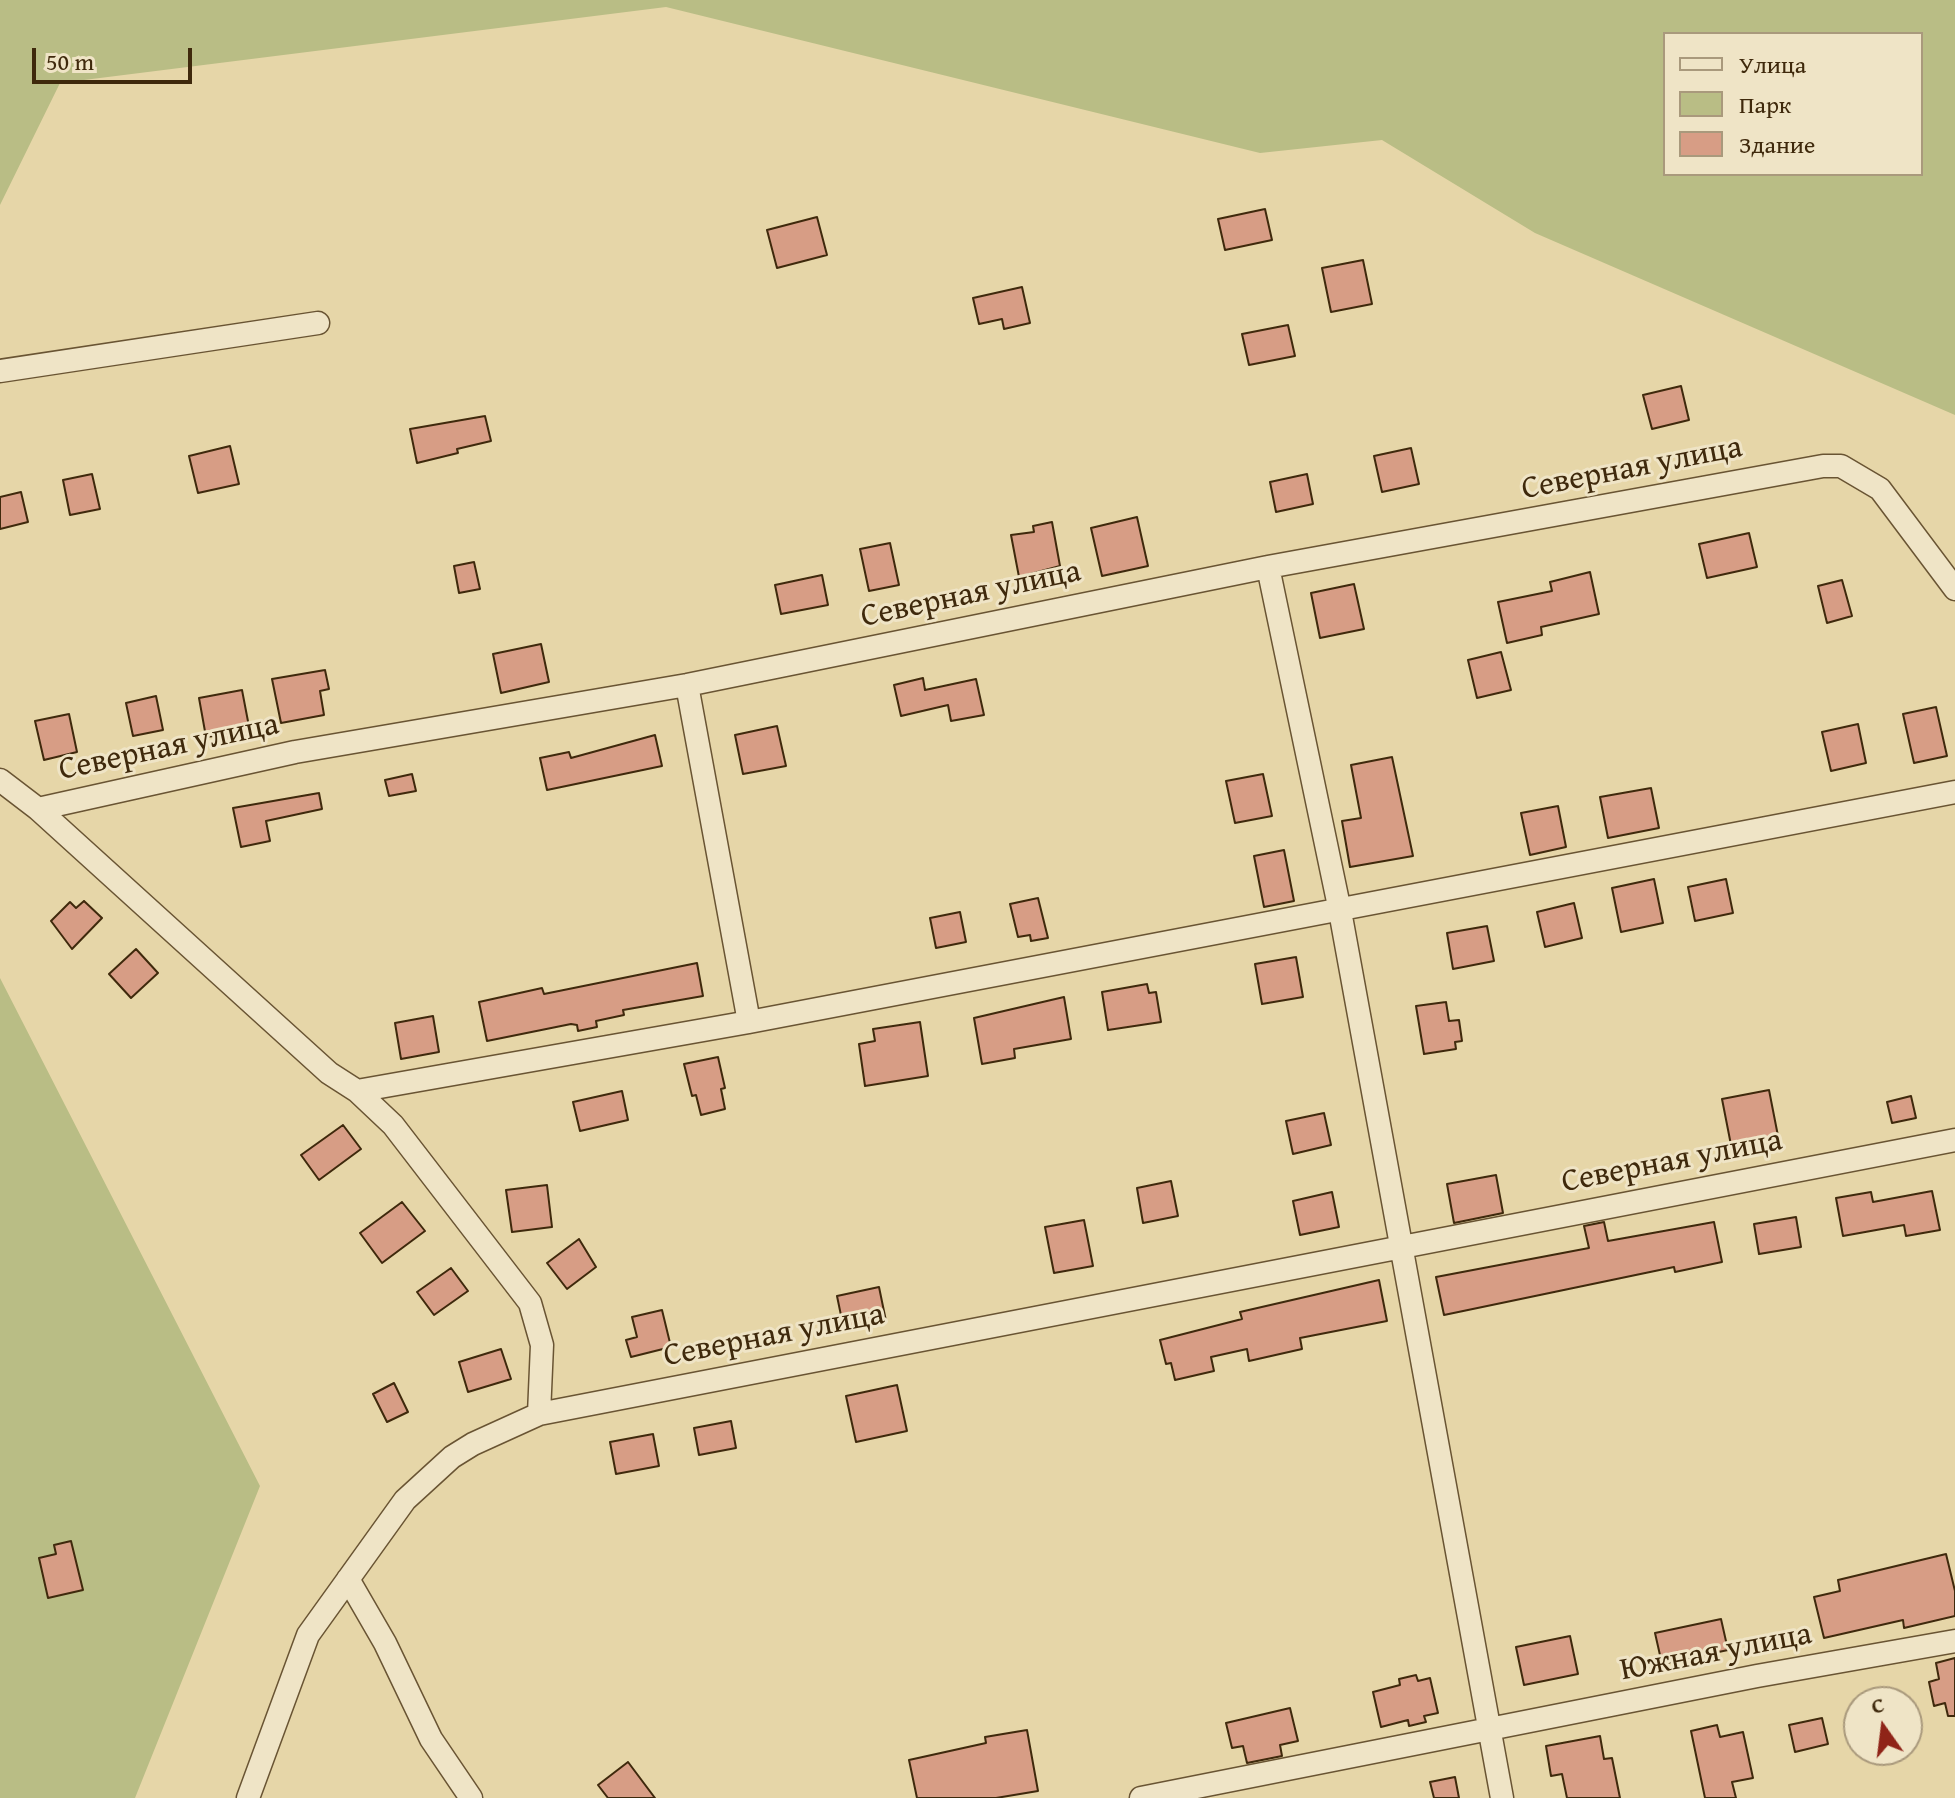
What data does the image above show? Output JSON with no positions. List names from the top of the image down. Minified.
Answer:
{"streets":{"street":["Северная улица","Южная улица"]},"legend":["Улица","Парк","Здание"],"scale_bar":"50 m","north":"top"}
